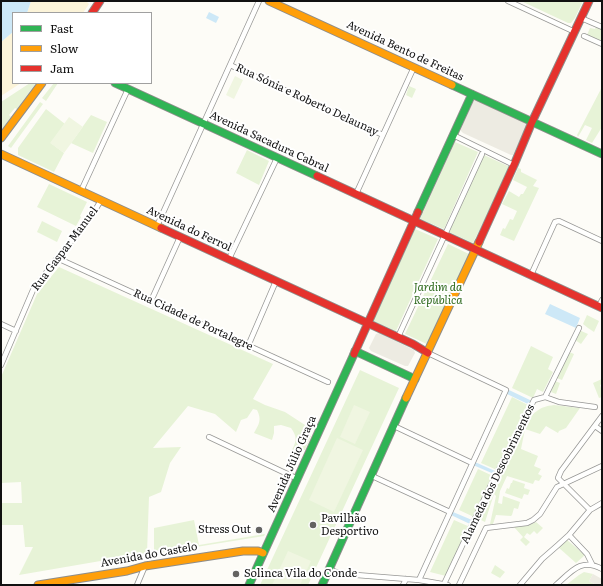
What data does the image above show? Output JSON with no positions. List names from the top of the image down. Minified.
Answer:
{"streets":{"street":["Avenida Bento de Freitas","Rua Sónia e Roberto Delaunay","Avenida Sacadura Cabral","Avenida do Ferrol","Rua Gaspar Manuel","Rua Cidade de Portalegre","Avenida Júlio Graça","Alameda dos Descobrimentos","Avenida do Castelo"]},"crossings":[["Avenida Bento de Freitas","Avenida Júlio Graça"],["Avenida Sacadura Cabral","Avenida Júlio Graça"],["Avenida do Ferrol","Rua Gaspar Manuel"],["Avenida do Ferrol","Avenida Júlio Graça"],["Rua Gaspar Manuel","Rua Cidade de Portalegre"],["Avenida Júlio Graça","Avenida do Castelo"]],"parks":["Jardim da República"],"places":["Pavilhão Desportivo","Stress Out","Solinca Vila do Conde"],"legend":["Fast","Slow","Jam"]}
